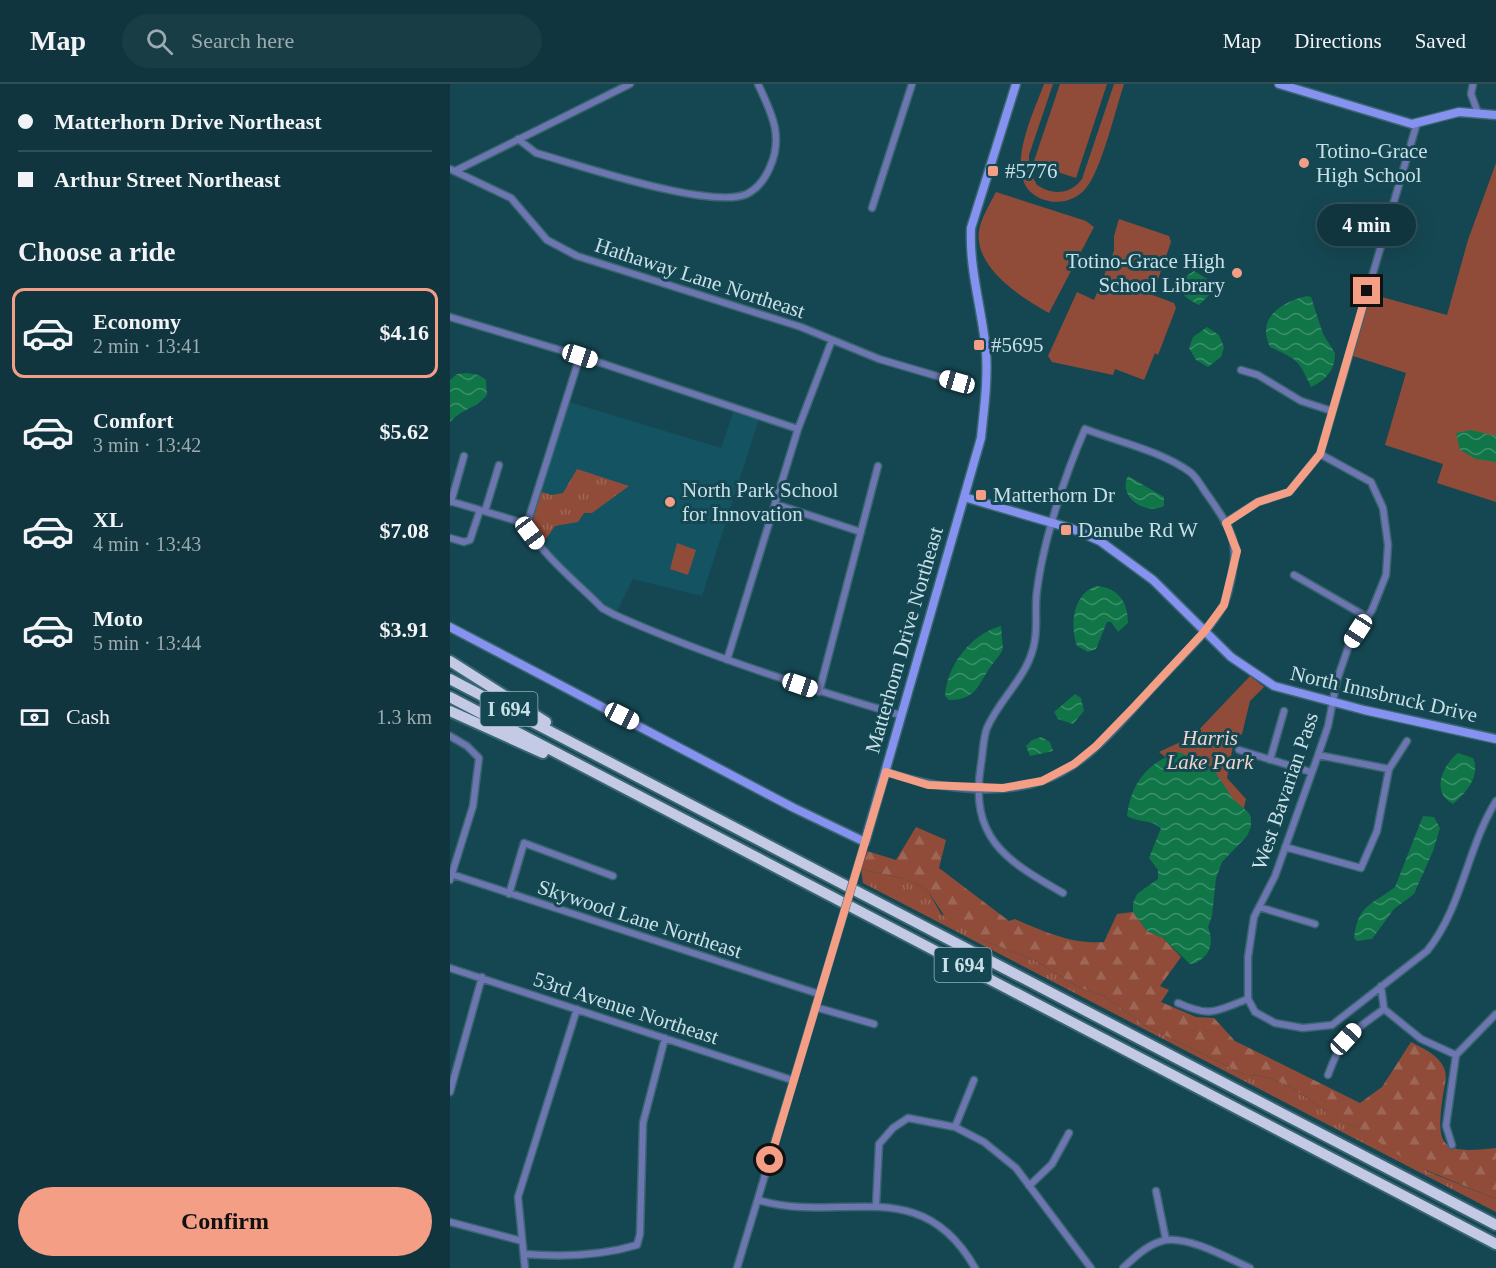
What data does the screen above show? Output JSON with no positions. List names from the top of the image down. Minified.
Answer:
{"streets":{"highway":["I 694"],"street":["Hathaway Lane Northeast","Matterhorn Drive Northeast","North Innsbruck Drive","West Bavarian Pass","Skywood Lane Northeast","53rd Avenue Northeast"]},"crossings":[["Matterhorn Drive Northeast","North Innsbruck Drive"],["Matterhorn Drive Northeast","Skywood Lane Northeast"],["Matterhorn Drive Northeast","53rd Avenue Northeast"],["North Innsbruck Drive","West Bavarian Pass"]],"parks":["Harris Lake Park"],"places":{"other":["Totino-Grace High School","Totino-Grace High School Library","North Park School for Innovation"],"transit":["#5776","#5695","Matterhorn Dr","Danube Rd W"]},"page":{"header":"Map","search":"Search here","nav":["Map","Directions","Saved"],"banner":["Matterhorn Drive Northeast","Arthur Street Northeast"],"bubble":"4 min","heading":"Choose a ride","list":[{"name":"Economy","note":"2 min · 13:41","value":"$4.16"},{"name":"Comfort","note":"3 min · 13:42","value":"$5.62"},{"name":"XL","note":"4 min · 13:43","value":"$7.08"},{"name":"Moto","note":"5 min · 13:44","value":"$3.91"}],"pay":["Cash","1.3 km"],"buttons":"Confirm"}}
